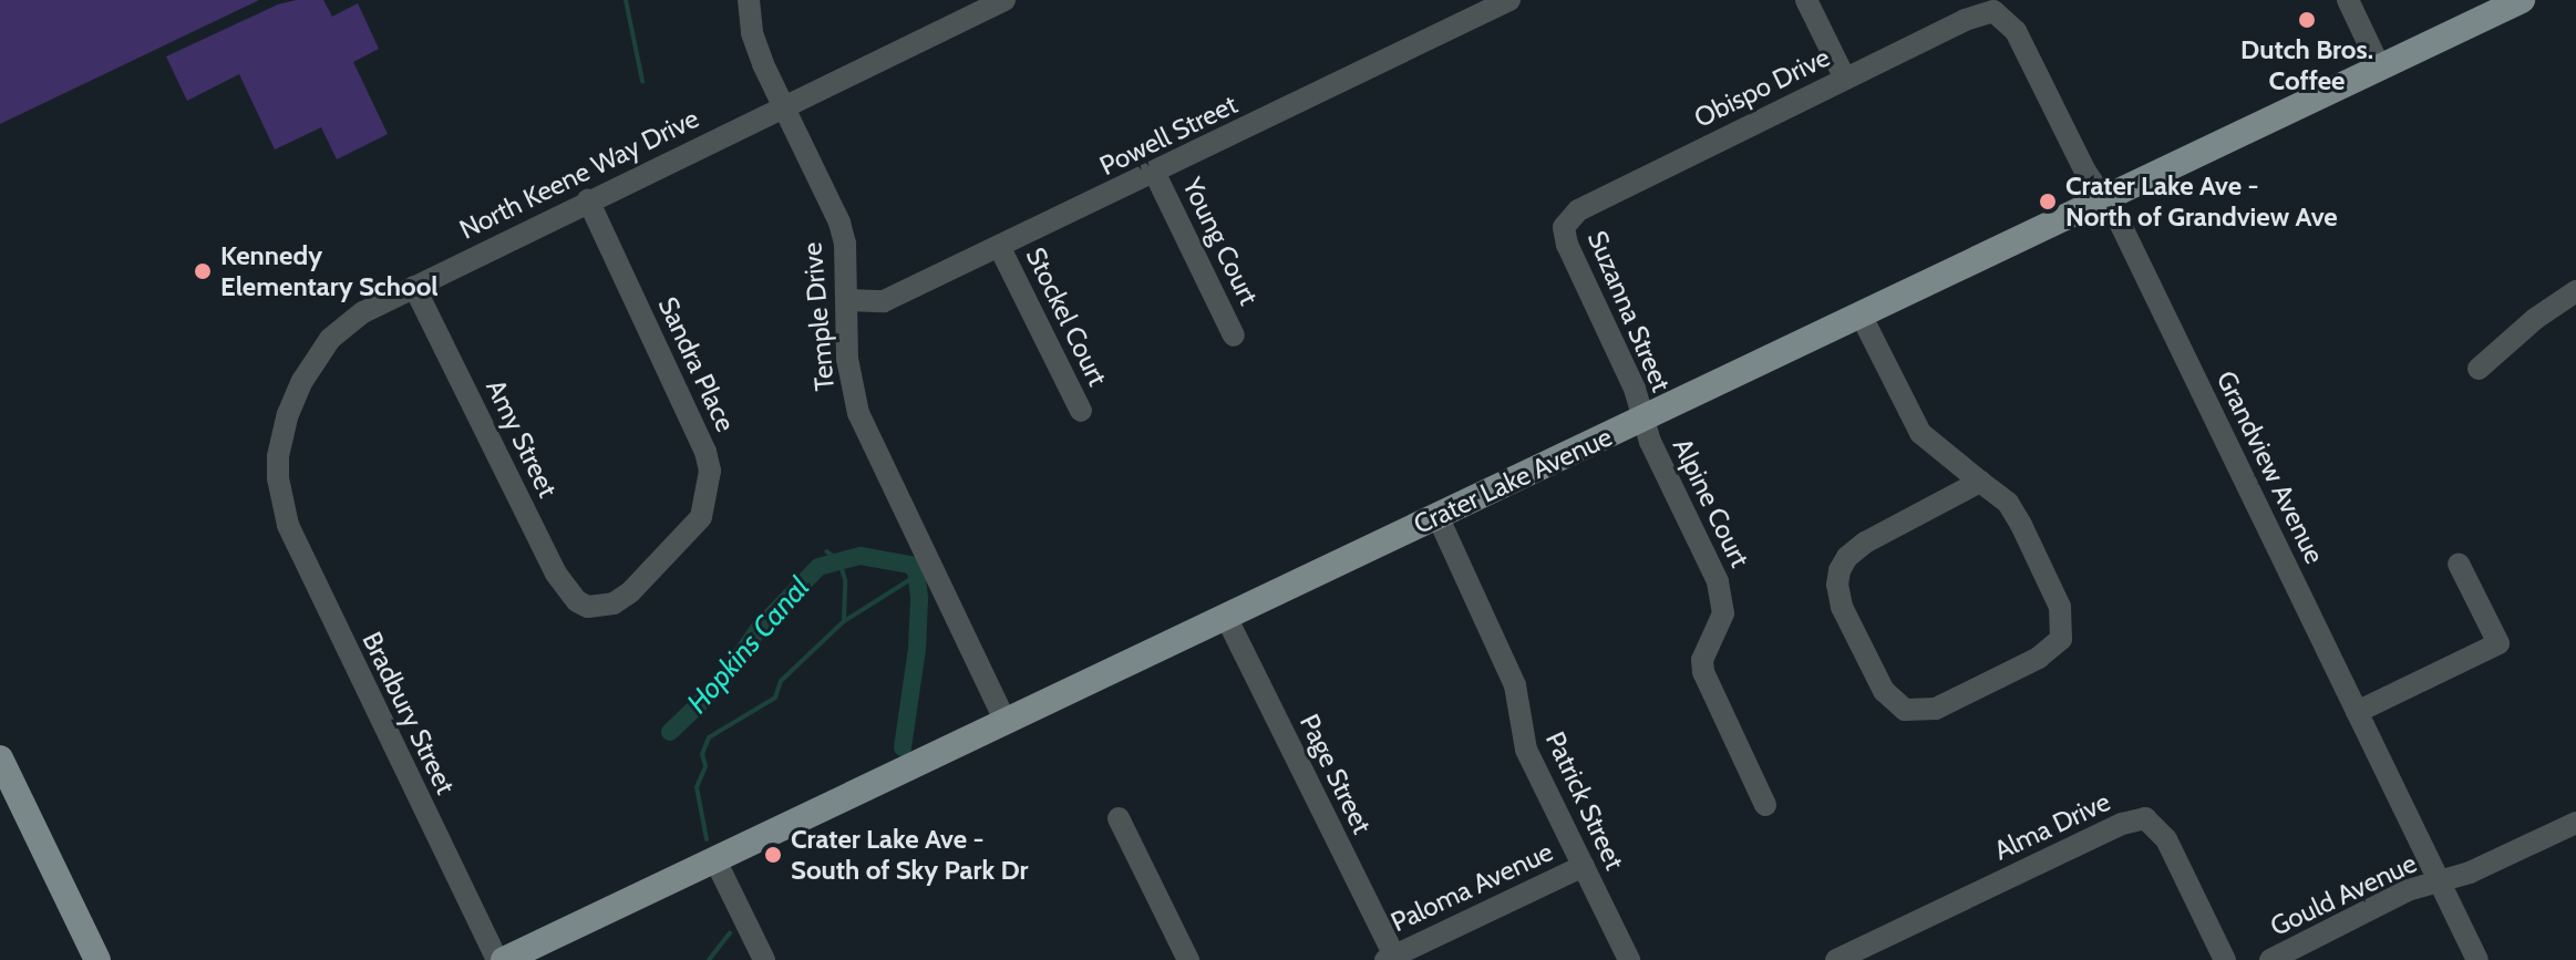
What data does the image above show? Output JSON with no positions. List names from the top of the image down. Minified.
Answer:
{"streets":{"main road":["Crater Lake Avenue"],"street":["Obispo Drive","Powell Street","North Keene Way Drive","Young Court","Suzanna Street","Temple Drive","Stockel Court","Sandra Place","Amy Street","Grandview Avenue","Alpine Court","Bradbury Street","Page Street","Patrick Street","Alma Drive","Paloma Avenue","Gould Avenue"]},"crossings":[["Obispo Drive","Suzanna Street"],["Obispo Drive","Grandview Avenue"],["Powell Street","Young Court"],["Powell Street","Temple Drive"],["Powell Street","Stockel Court"],["North Keene Way Drive","Temple Drive"],["North Keene Way Drive","Sandra Place"],["North Keene Way Drive","Amy Street"],["North Keene Way Drive","Bradbury Street"],["Suzanna Street","Crater Lake Avenue"],["Suzanna Street","Alpine Court"],["Temple Drive","Crater Lake Avenue"],["Sandra Place","Amy Street"],["Grandview Avenue","Crater Lake Avenue"],["Grandview Avenue","Gould Avenue"],["Crater Lake Avenue","Alpine Court"],["Crater Lake Avenue","Bradbury Street"],["Crater Lake Avenue","Page Street"],["Crater Lake Avenue","Patrick Street"],["Page Street","Paloma Avenue"],["Patrick Street","Paloma Avenue"]],"water":["Hopkins Canal"],"places":["Dutch Bros. Coffee","Crater Lake Ave - North of Grandview Ave","Kennedy Elementary School","Crater Lake Ave - South of Sky Park Dr"]}
